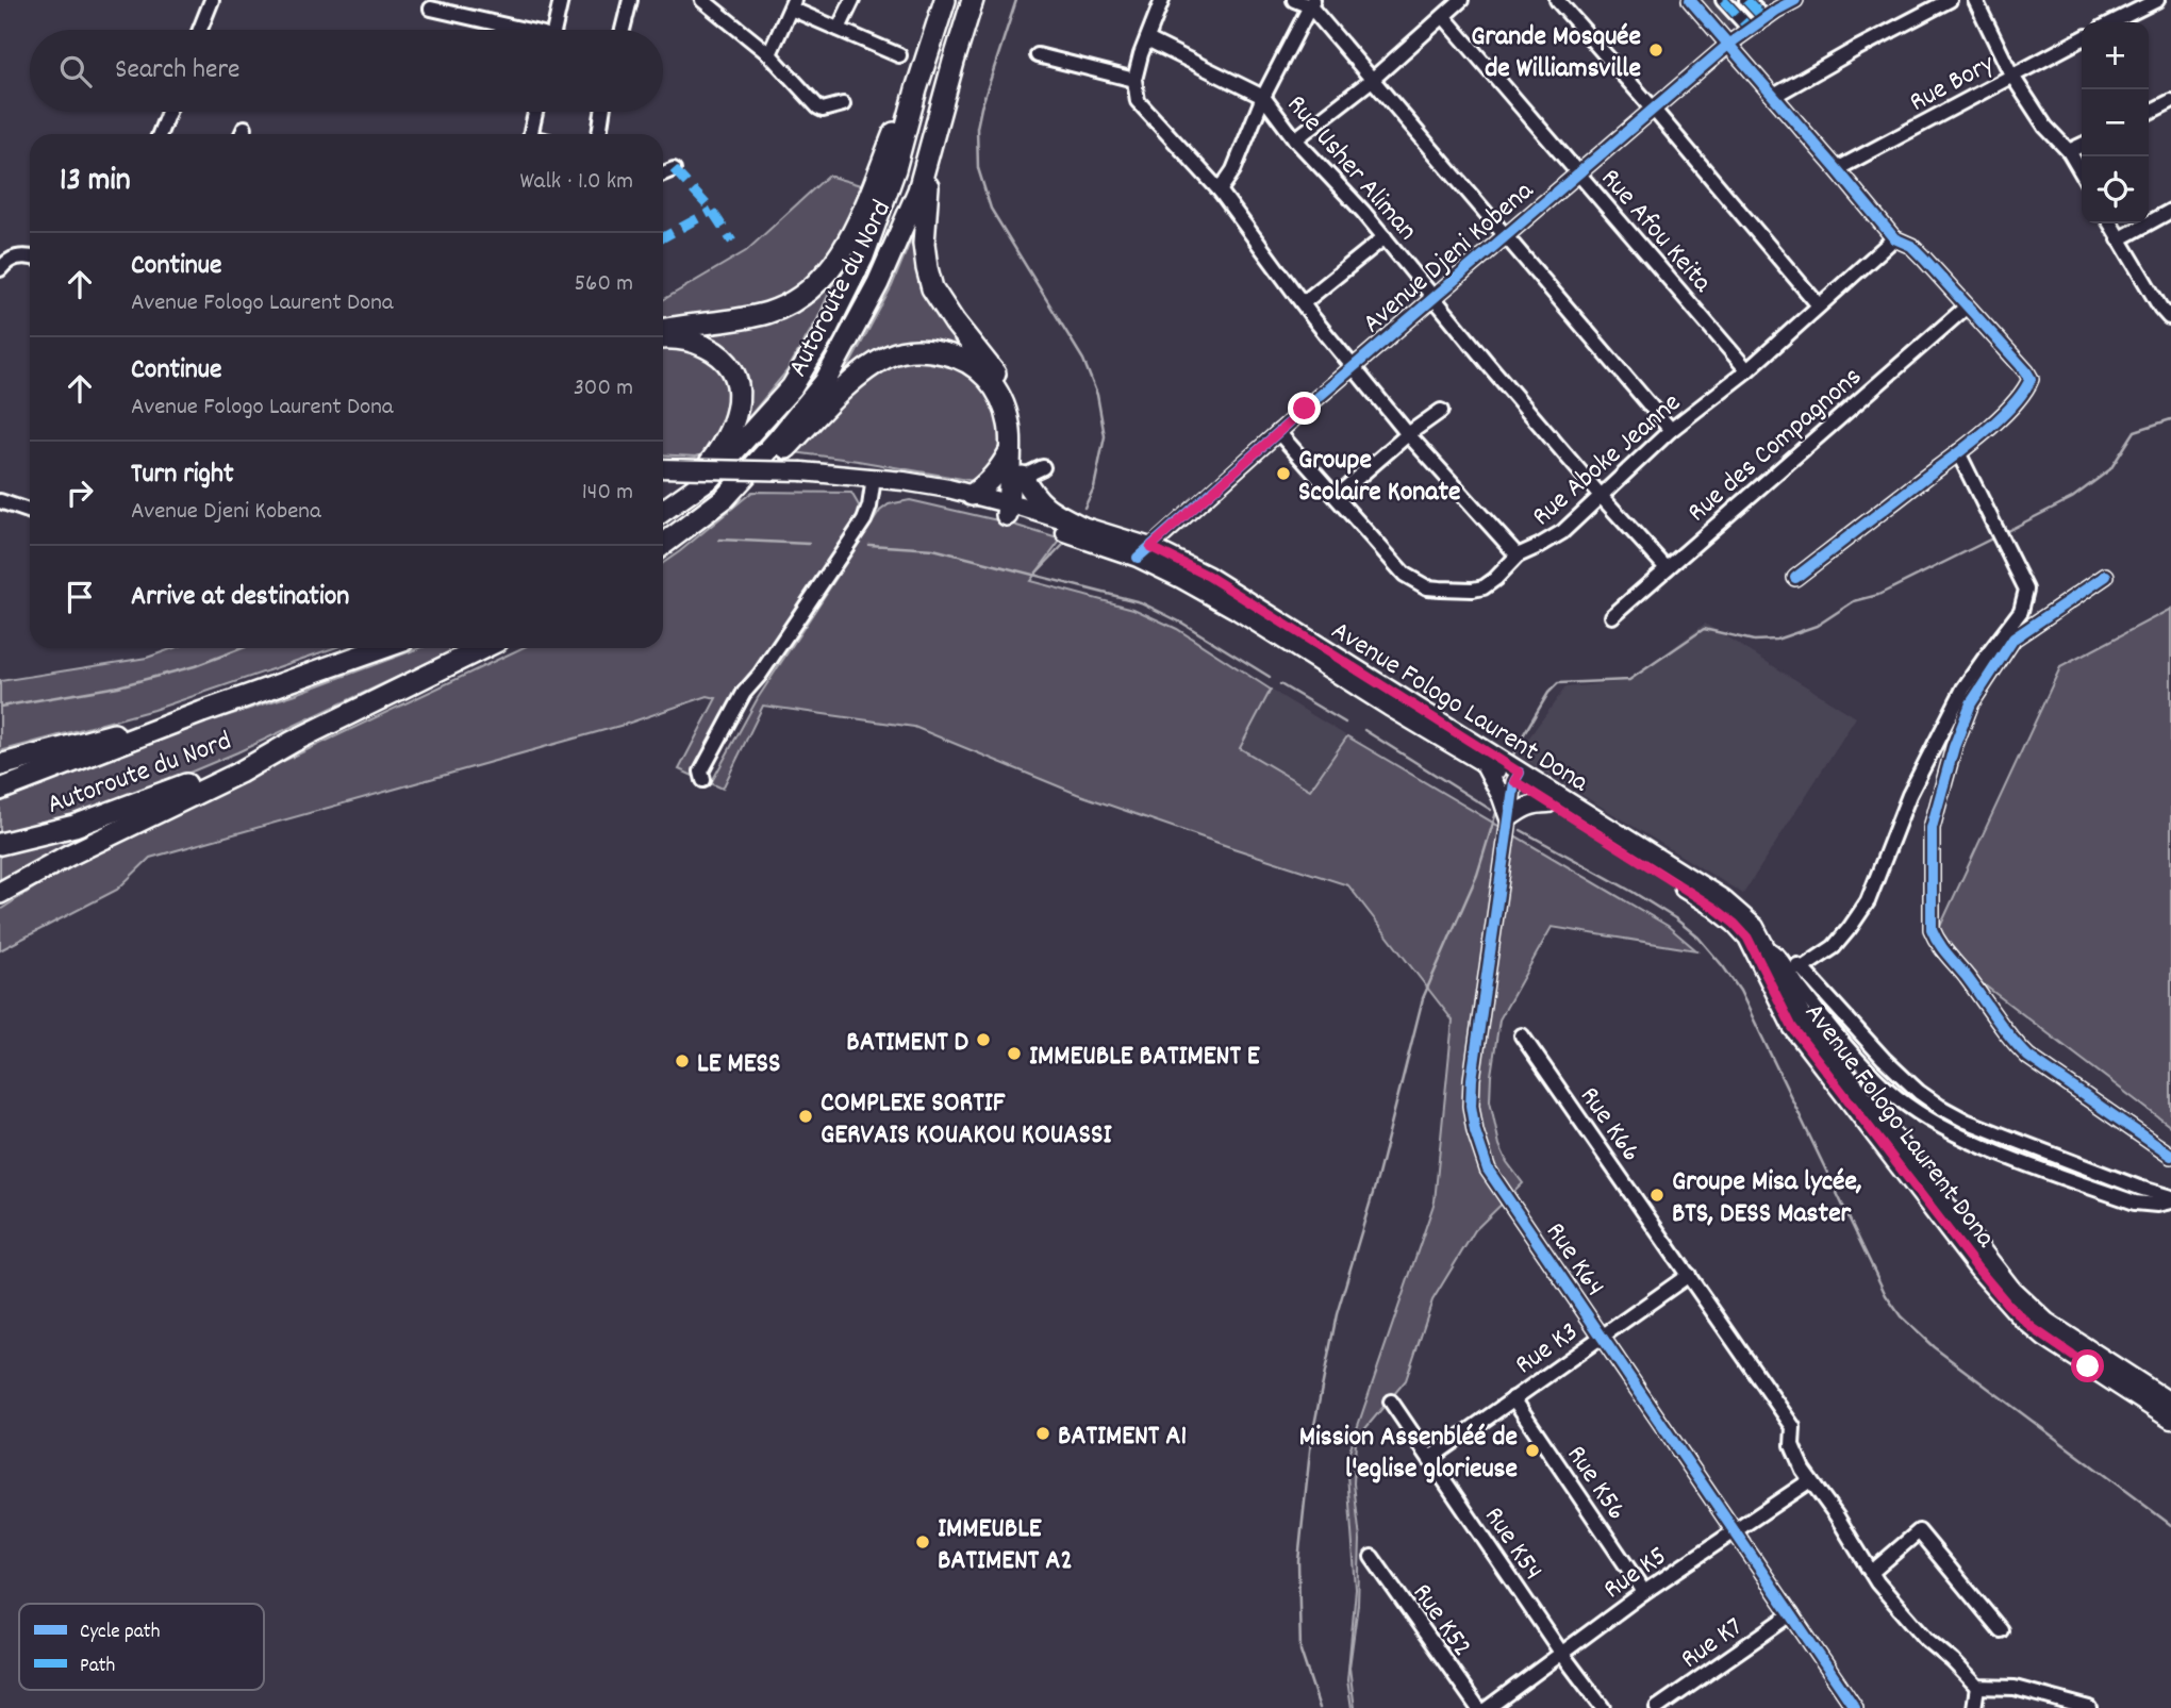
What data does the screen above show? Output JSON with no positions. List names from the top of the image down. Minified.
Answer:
{"streets":{"highway":["Autoroute du Nord"],"main road":["Avenue Fologo Laurent Dona"],"street":["Rue Bory","Rue Usher Aliman","Rue Afou Keita","Avenue Djeni Kobena","Rue des Compagnons","Rue Aboke Jeanne","Rue K66","Rue K64","Rue K3","Rue K56","Rue K54","Rue K5","Rue K52","Rue K7"]},"crossings":[["Rue Usher Aliman","Avenue Djeni Kobena"],["Rue Usher Aliman","Rue des Compagnons"],["Rue Usher Aliman","Rue Aboke Jeanne"],["Rue Afou Keita","Avenue Djeni Kobena"],["Rue Afou Keita","Rue Aboke Jeanne"],["Avenue Djeni Kobena","Rue Aboke Jeanne"],["Avenue Djeni Kobena","Avenue Fologo Laurent Dona"],["Avenue Fologo Laurent Dona","Rue K64"],["Rue K66","Rue K3"],["Rue K66","Rue K5"],["Rue K64","Rue K3"],["Rue K64","Rue K5"],["Rue K64","Rue K7"],["Rue K3","Rue K56"],["Rue K3","Rue K54"],["Rue K56","Rue K5"],["Rue K54","Rue K5"]],"places":["Grande Mosquée de Williamsville","Groupe Scolaire Konate","BATIMENT D","IMMEUBLE BATIMENT E","LE MESS","COMPLEXE SORTIF GERVAIS KOUAKOU KOUASSI","Groupe Misa lycée, BTS, DESS Master","BATIMENT A1","Mission Assenbléé de l'eglise glorieuse","IMMEUBLE BATIMENT A2"],"legend":["Cycle path","Path"],"page":{"map_buttons":["+","−"],"search":"Search here","heading":["13 min","Walk · 1.0 km"],"list":[["Continue","Avenue Fologo Laurent Dona","560 m"],["Continue","Avenue Fologo Laurent Dona","300 m"],["Turn right","Avenue Djeni Kobena","140 m"],"Arrive at destination"]}}
